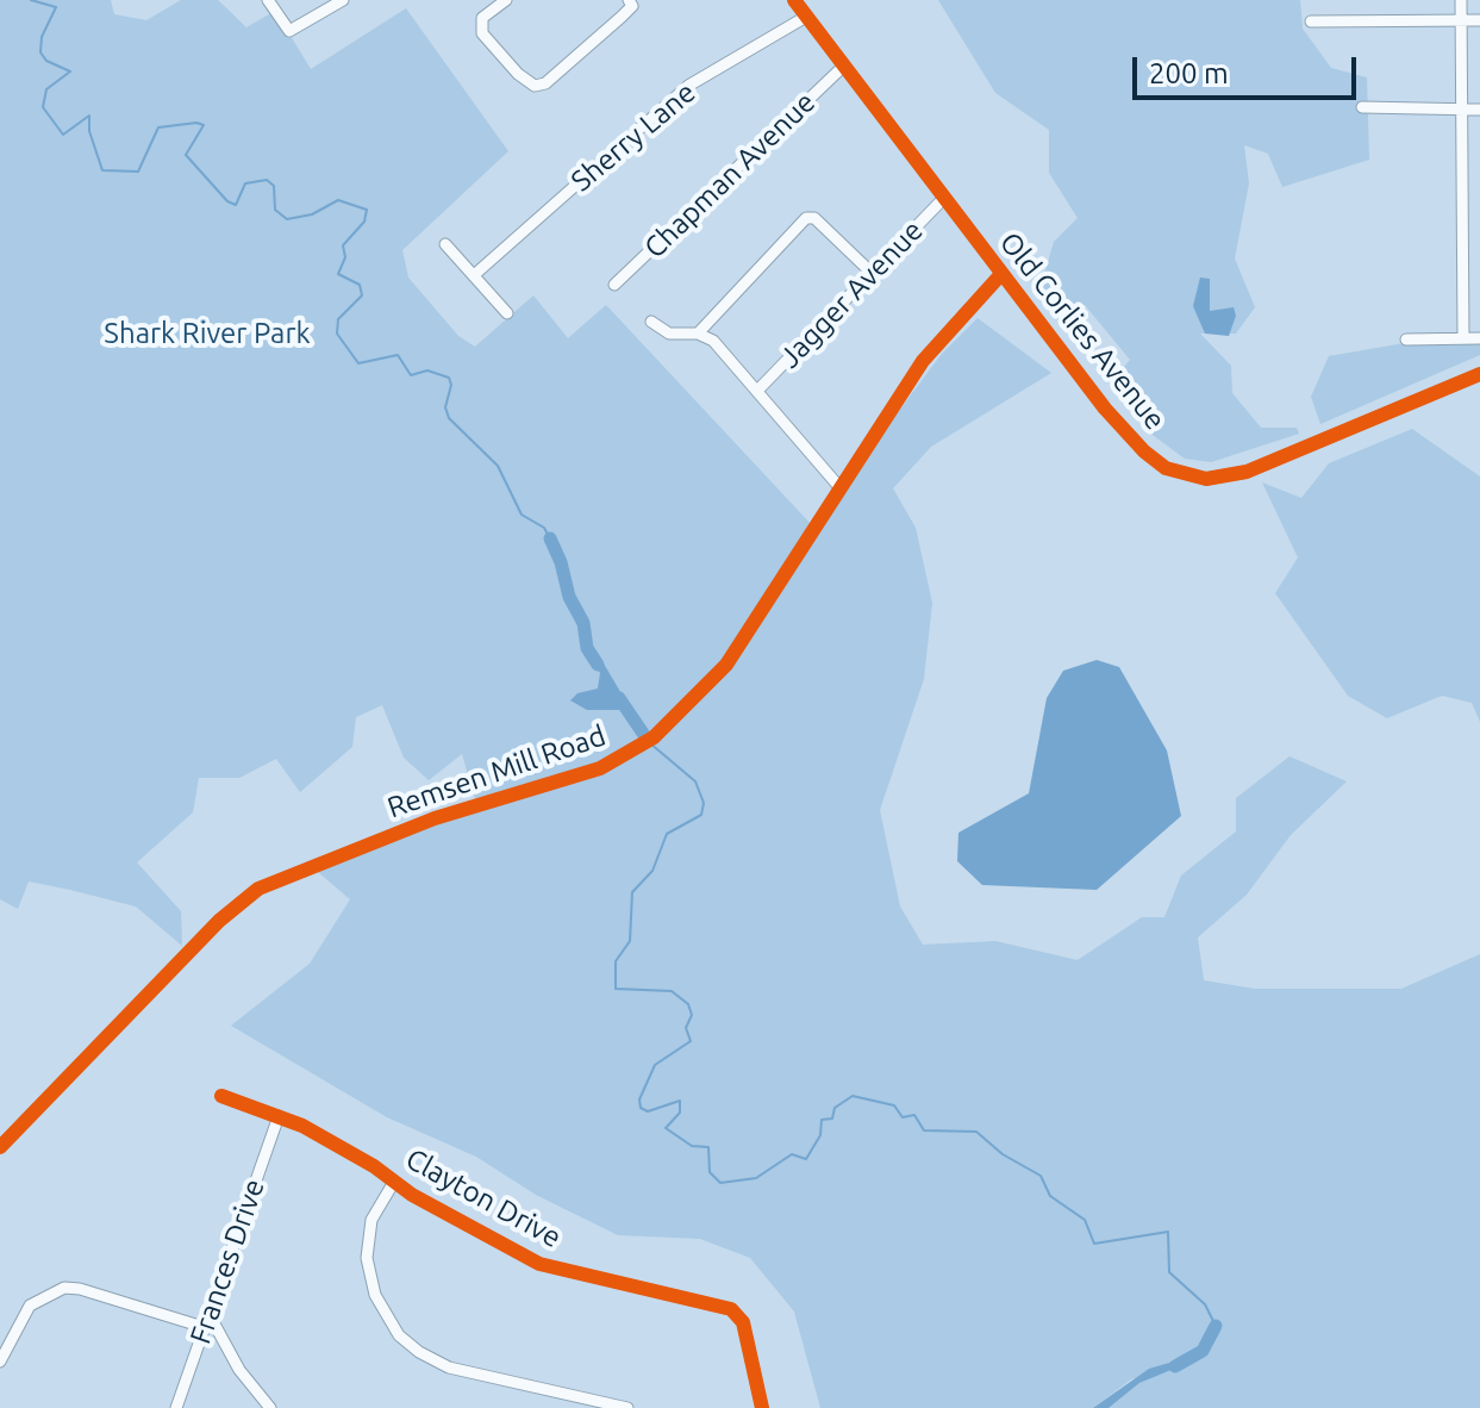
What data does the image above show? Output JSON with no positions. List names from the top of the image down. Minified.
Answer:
{"streets":{"street":["Sherry Lane","Chapman Avenue","Jagger Avenue","Old Corlies Avenue","Remsen Mill Road","Clayton Drive","Frances Drive"]},"crossings":[["Sherry Lane","Old Corlies Avenue"],["Chapman Avenue","Old Corlies Avenue"],["Jagger Avenue","Old Corlies Avenue"],["Old Corlies Avenue","Remsen Mill Road"],["Clayton Drive","Frances Drive"]],"parks":["Shark River Park"],"scale_bar":"200 m"}
